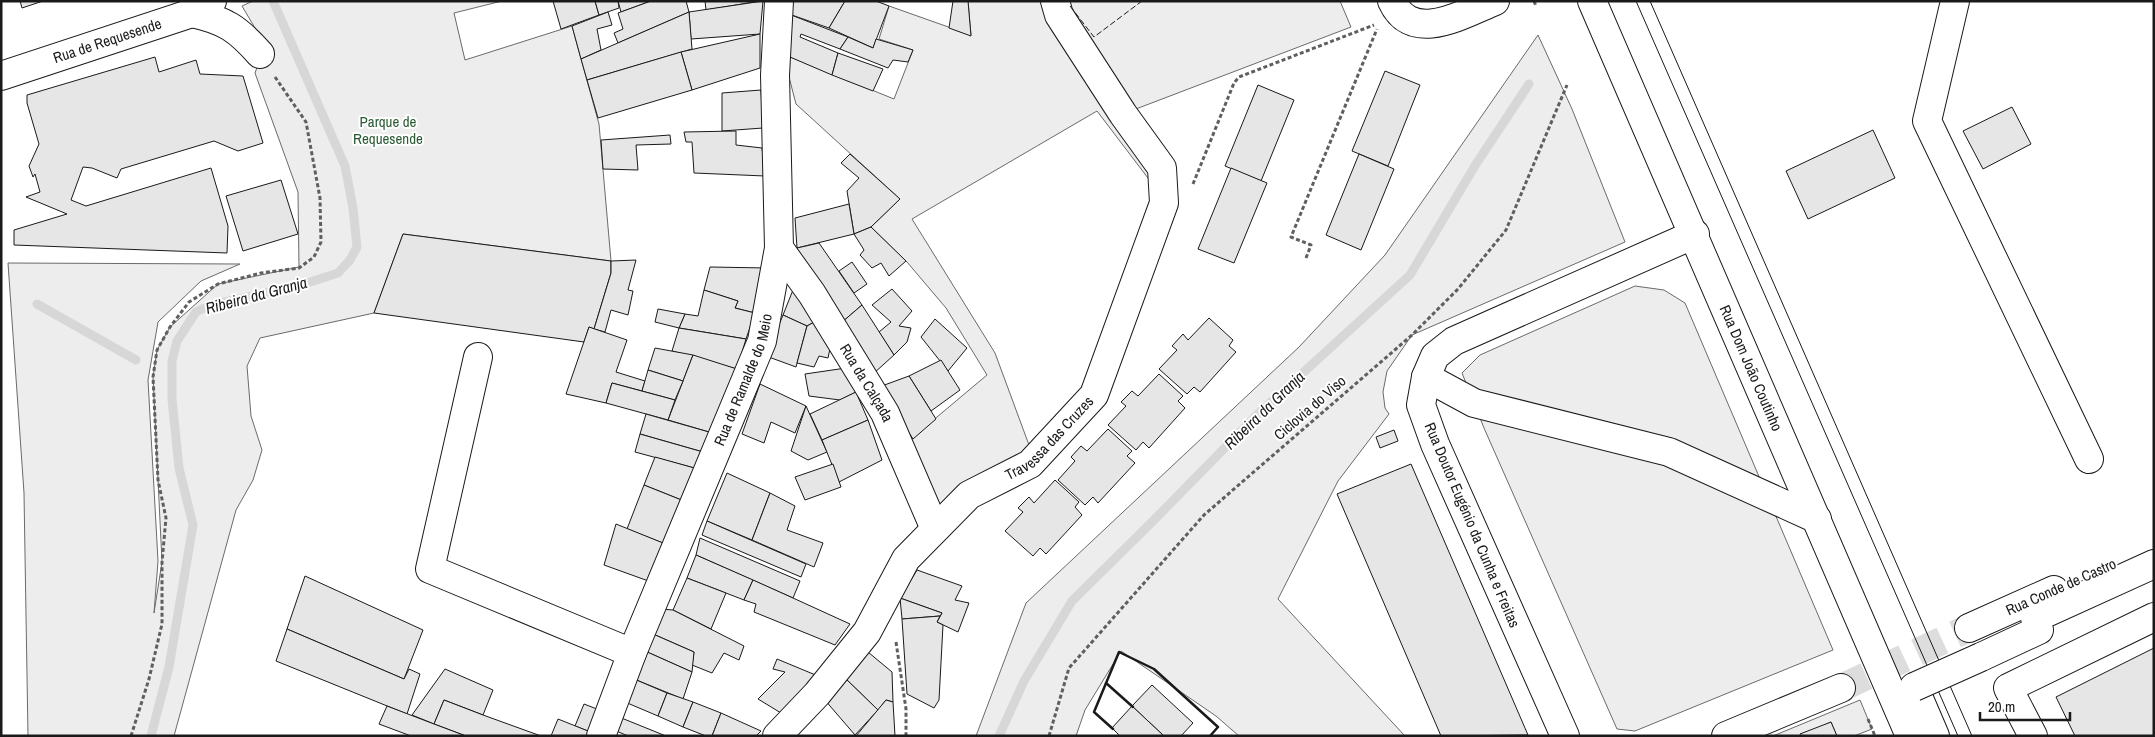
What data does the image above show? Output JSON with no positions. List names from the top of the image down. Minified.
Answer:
{"streets":{"street":["Rua de Requesende","Rua Dom João Coutinho","Rua de Ramalde do Meio","Rua da Calçada","Travessa das Cruzes","Rua Doutor Eugénio da Cunha e Freitas","Rua Conde de Castro"],"path":["Ciclovia do Viso"]},"crossings":[["Rua Dom João Coutinho","Rua Doutor Eugénio da Cunha e Freitas"],["Rua de Ramalde do Meio","Rua da Calçada"],["Rua da Calçada","Travessa das Cruzes"]],"water":["Ribeira da Granja"],"parks":["Parque de Requesende"],"scale_bar":"20 m"}
